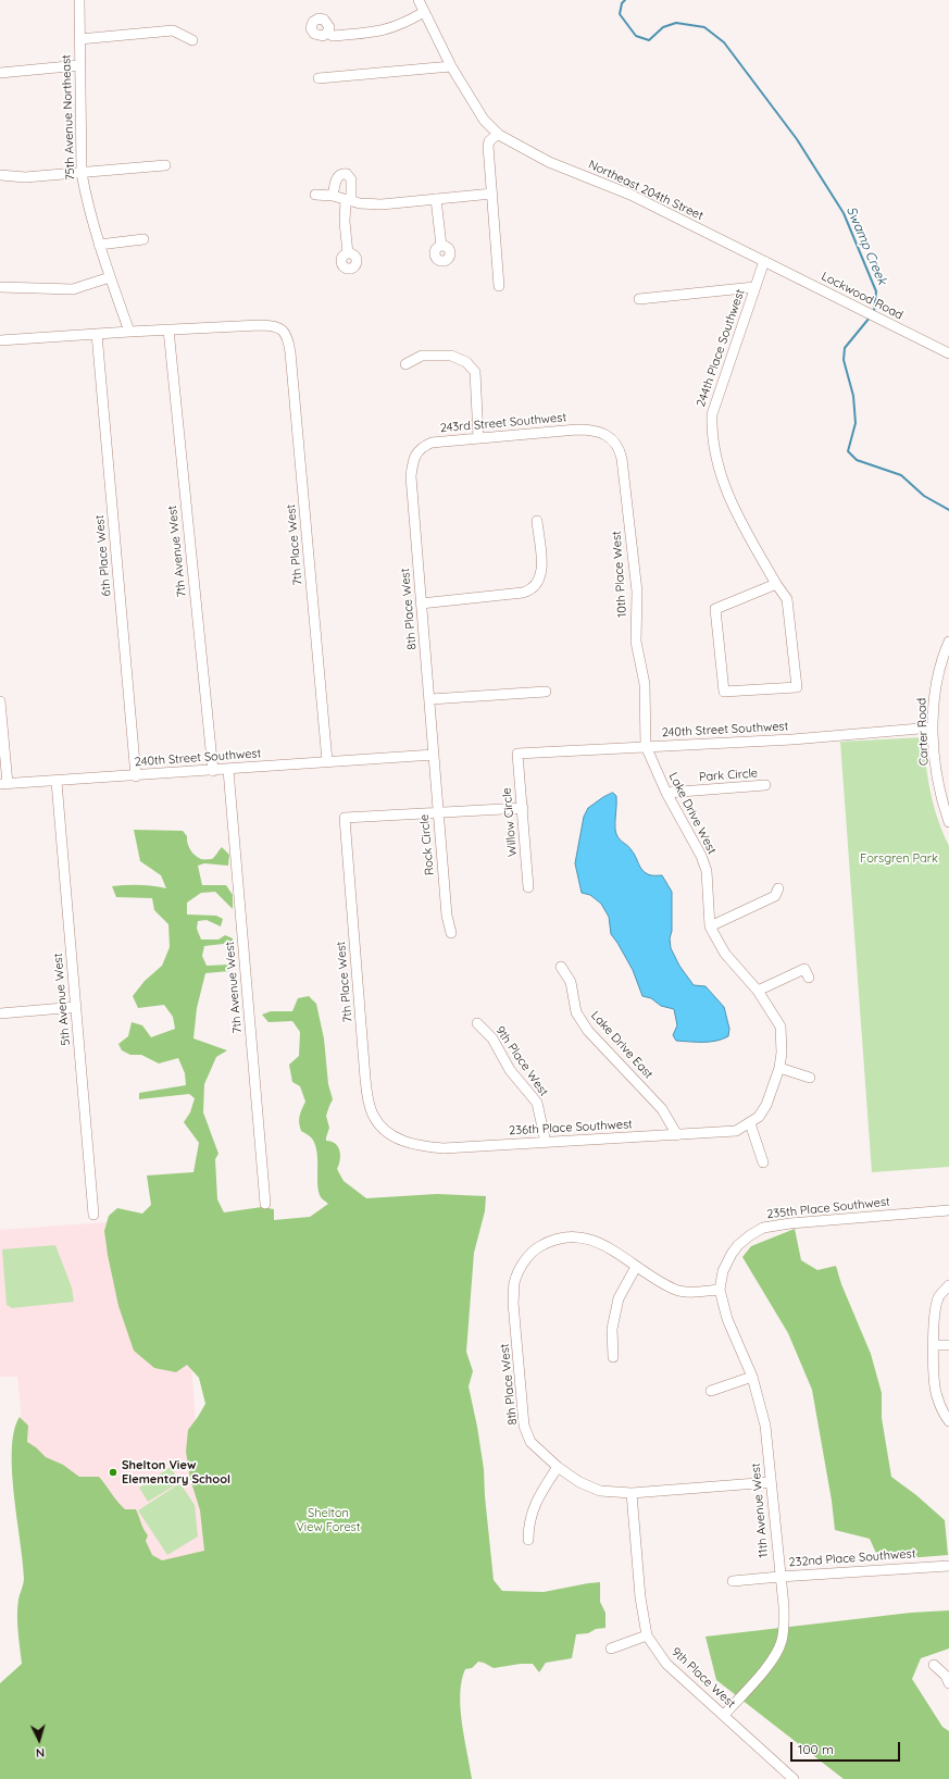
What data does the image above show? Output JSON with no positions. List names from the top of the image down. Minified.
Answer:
{"streets":{"street":["75th Avenue Northeast","Northeast 204th Street","Lockwood Road","244th Place Southwest","243rd Street Southwest","7th Place West","7th Avenue West","6th Place West","10th Place West","8th Place West","240th Street Southwest","Carter Road","Park Circle","Lake Drive West","Willow Circle","Rock Circle","5th Avenue West","Lake Drive East","9th Place West","236th Place Southwest","235th Place Southwest","11th Avenue West","232nd Place Southwest"]},"crossings":[["Northeast 204th Street","Lockwood Road"],["Northeast 204th Street","244th Place Southwest"],["Lockwood Road","244th Place Southwest"],["243rd Street Southwest","10th Place West"],["243rd Street Southwest","8th Place West"],["7th Place West","7th Avenue West"],["7th Place West","240th Street Southwest"],["7th Place West","Rock Circle"],["7th Place West","236th Place Southwest"],["7th Avenue West","240th Street Southwest"],["6th Place West","240th Street Southwest"],["10th Place West","240th Street Southwest"],["10th Place West","Lake Drive West"],["8th Place West","240th Street Southwest"],["8th Place West","Rock Circle"],["8th Place West","9th Place West"],["8th Place West","11th Avenue West"],["240th Street Southwest","Carter Road"],["240th Street Southwest","Lake Drive West"],["240th Street Southwest","Willow Circle"],["240th Street Southwest","Rock Circle"],["240th Street Southwest","5th Avenue West"],["Park Circle","Lake Drive West"],["Lake Drive West","236th Place Southwest"],["Lake Drive East","236th Place Southwest"],["9th Place West","236th Place Southwest"],["9th Place West","11th Avenue West"],["235th Place Southwest","11th Avenue West"],["11th Avenue West","232nd Place Southwest"]],"water":["Swamp Creek"],"parks":["Forsgren Park","Shelton View Forest"],"places":["Shelton View Elementary School"],"scale_bar":"100 m","north":"bottom"}
